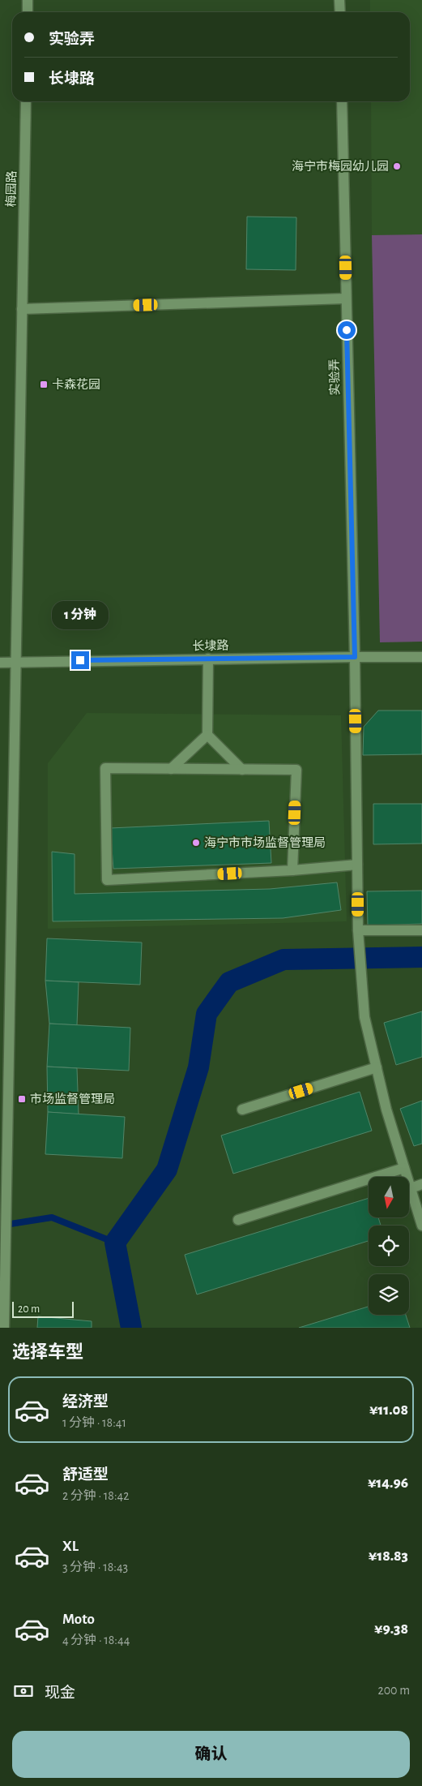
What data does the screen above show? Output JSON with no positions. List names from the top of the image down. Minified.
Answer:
{"streets":{"street":["梅园路","实验弄","长埭路"]},"crossings":[["梅园路","长埭路"],["实验弄","长埭路"]],"places":{"other":["海宁市梅园幼儿园","海宁市市场监督管理局"],"transit":["卡森花园","市场监督管理局"]},"scale_bar":"20 m","north":"bottom","page":{"banner":["实验弄","长埭路"],"bubble":"1 分钟","scale":"20 m","heading":"选择车型","list":[{"name":"经济型","note":"1 分钟 · 18:41","value":"¥11.08"},{"name":"舒适型","note":"2 分钟 · 18:42","value":"¥14.96"},{"name":"XL","note":"3 分钟 · 18:43","value":"¥18.83"},{"name":"Moto","note":"4 分钟 · 18:44","value":"¥9.38"}],"pay":["现金","200 m"],"buttons":"确认"}}
